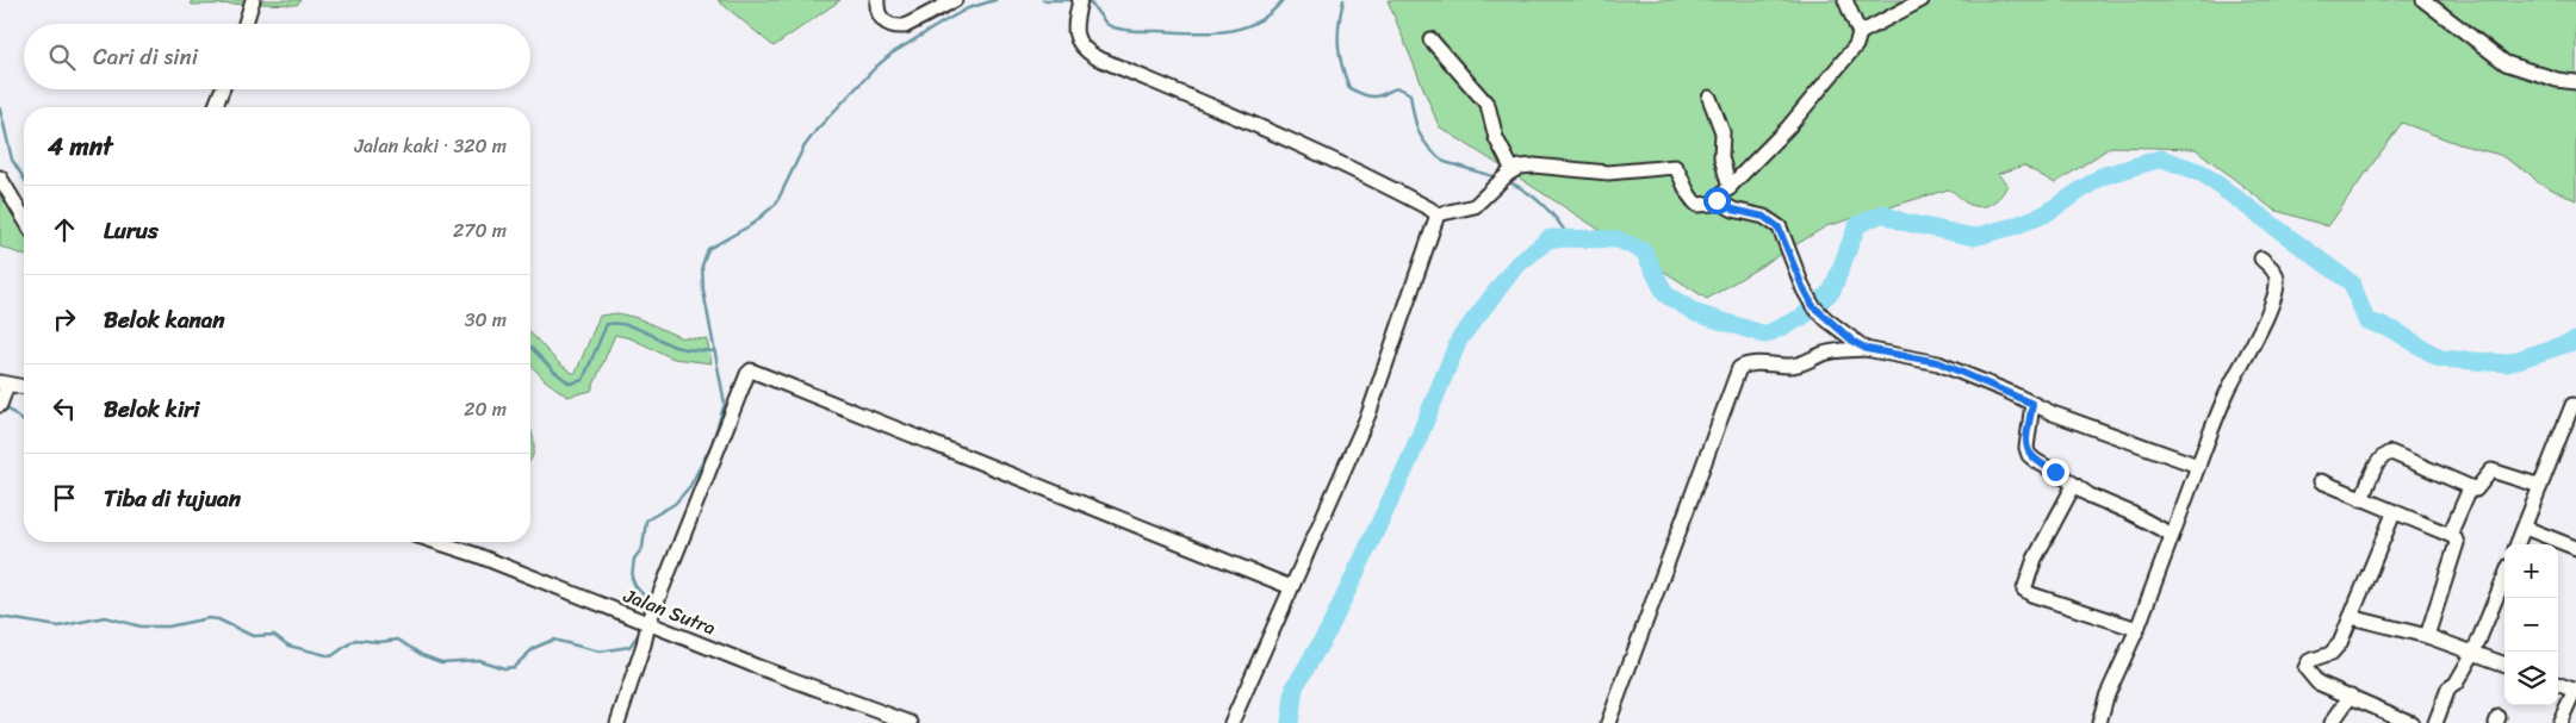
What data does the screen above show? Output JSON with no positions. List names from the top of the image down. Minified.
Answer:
{"streets":{"street":["Jalan Sutra"]},"page":{"search":"Cari di sini","heading":["4 mnt","Jalan kaki · 320 m"],"list":[["Lurus","270 m"],["Belok kanan","30 m"],["Belok kiri","20 m"],"Tiba di tujuan"],"map_buttons":["+","−"]}}
